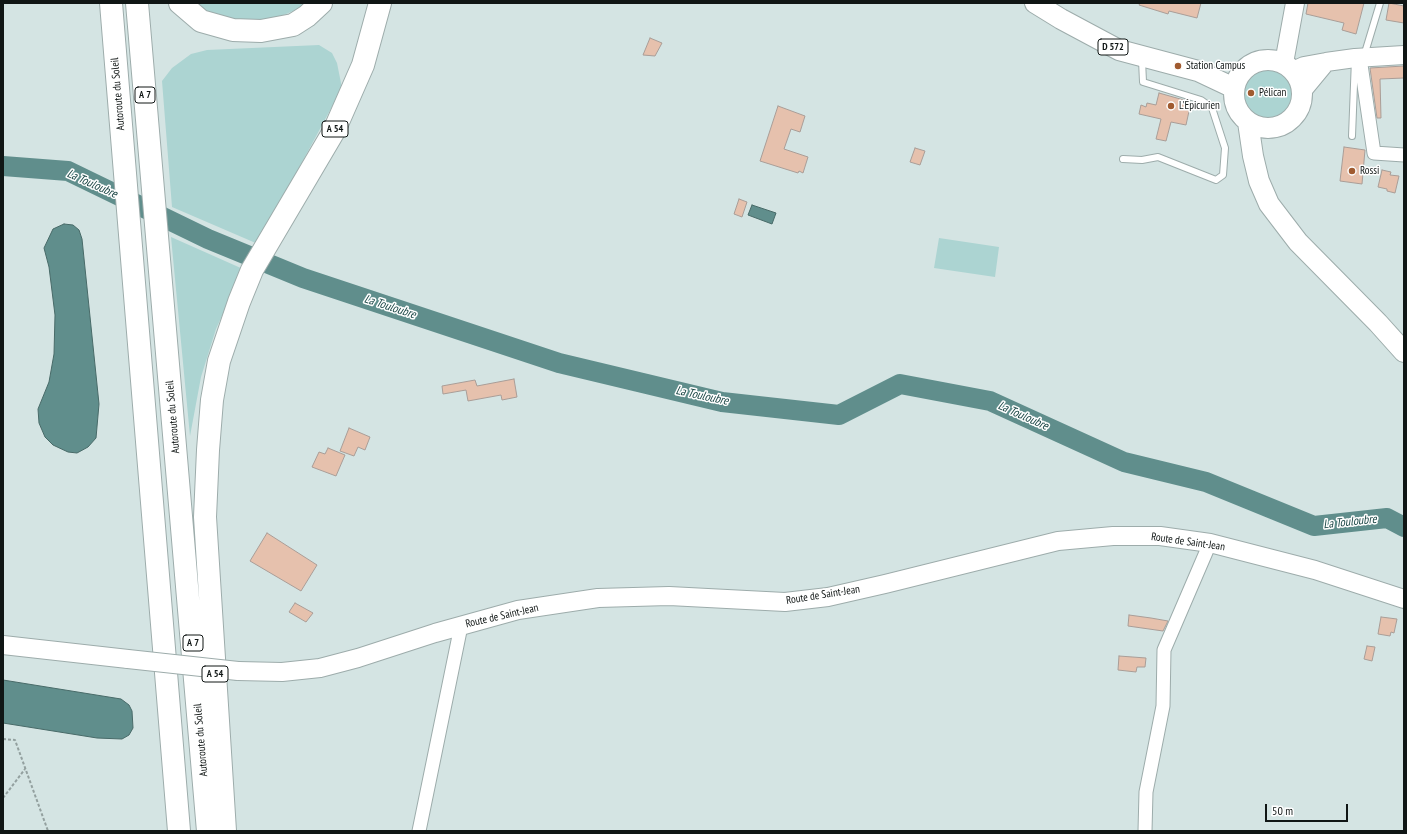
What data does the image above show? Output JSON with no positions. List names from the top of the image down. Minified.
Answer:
{"streets":{"highway":["Autoroute du Soleil","A 7","A 54"],"main road":["D 572"],"street":["Route de Saint-Jean"]},"water":["La Touloubre"],"places":["Station Campus","Pélican","L'Épicurien","Rossi"],"scale_bar":"50 m"}
